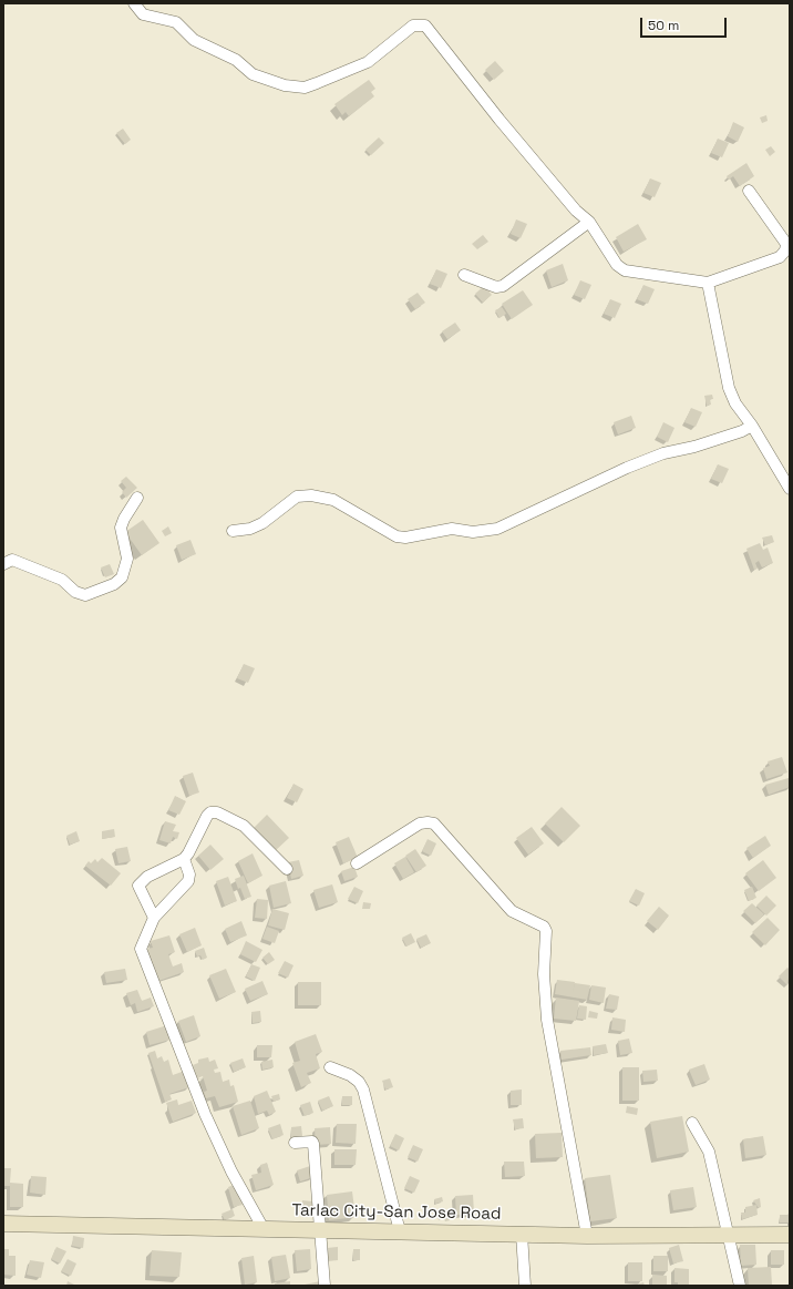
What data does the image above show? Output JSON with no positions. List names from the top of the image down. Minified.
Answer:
{"streets":{"main road":["Tarlac City-San Jose Road"]},"scale_bar":"50 m"}
